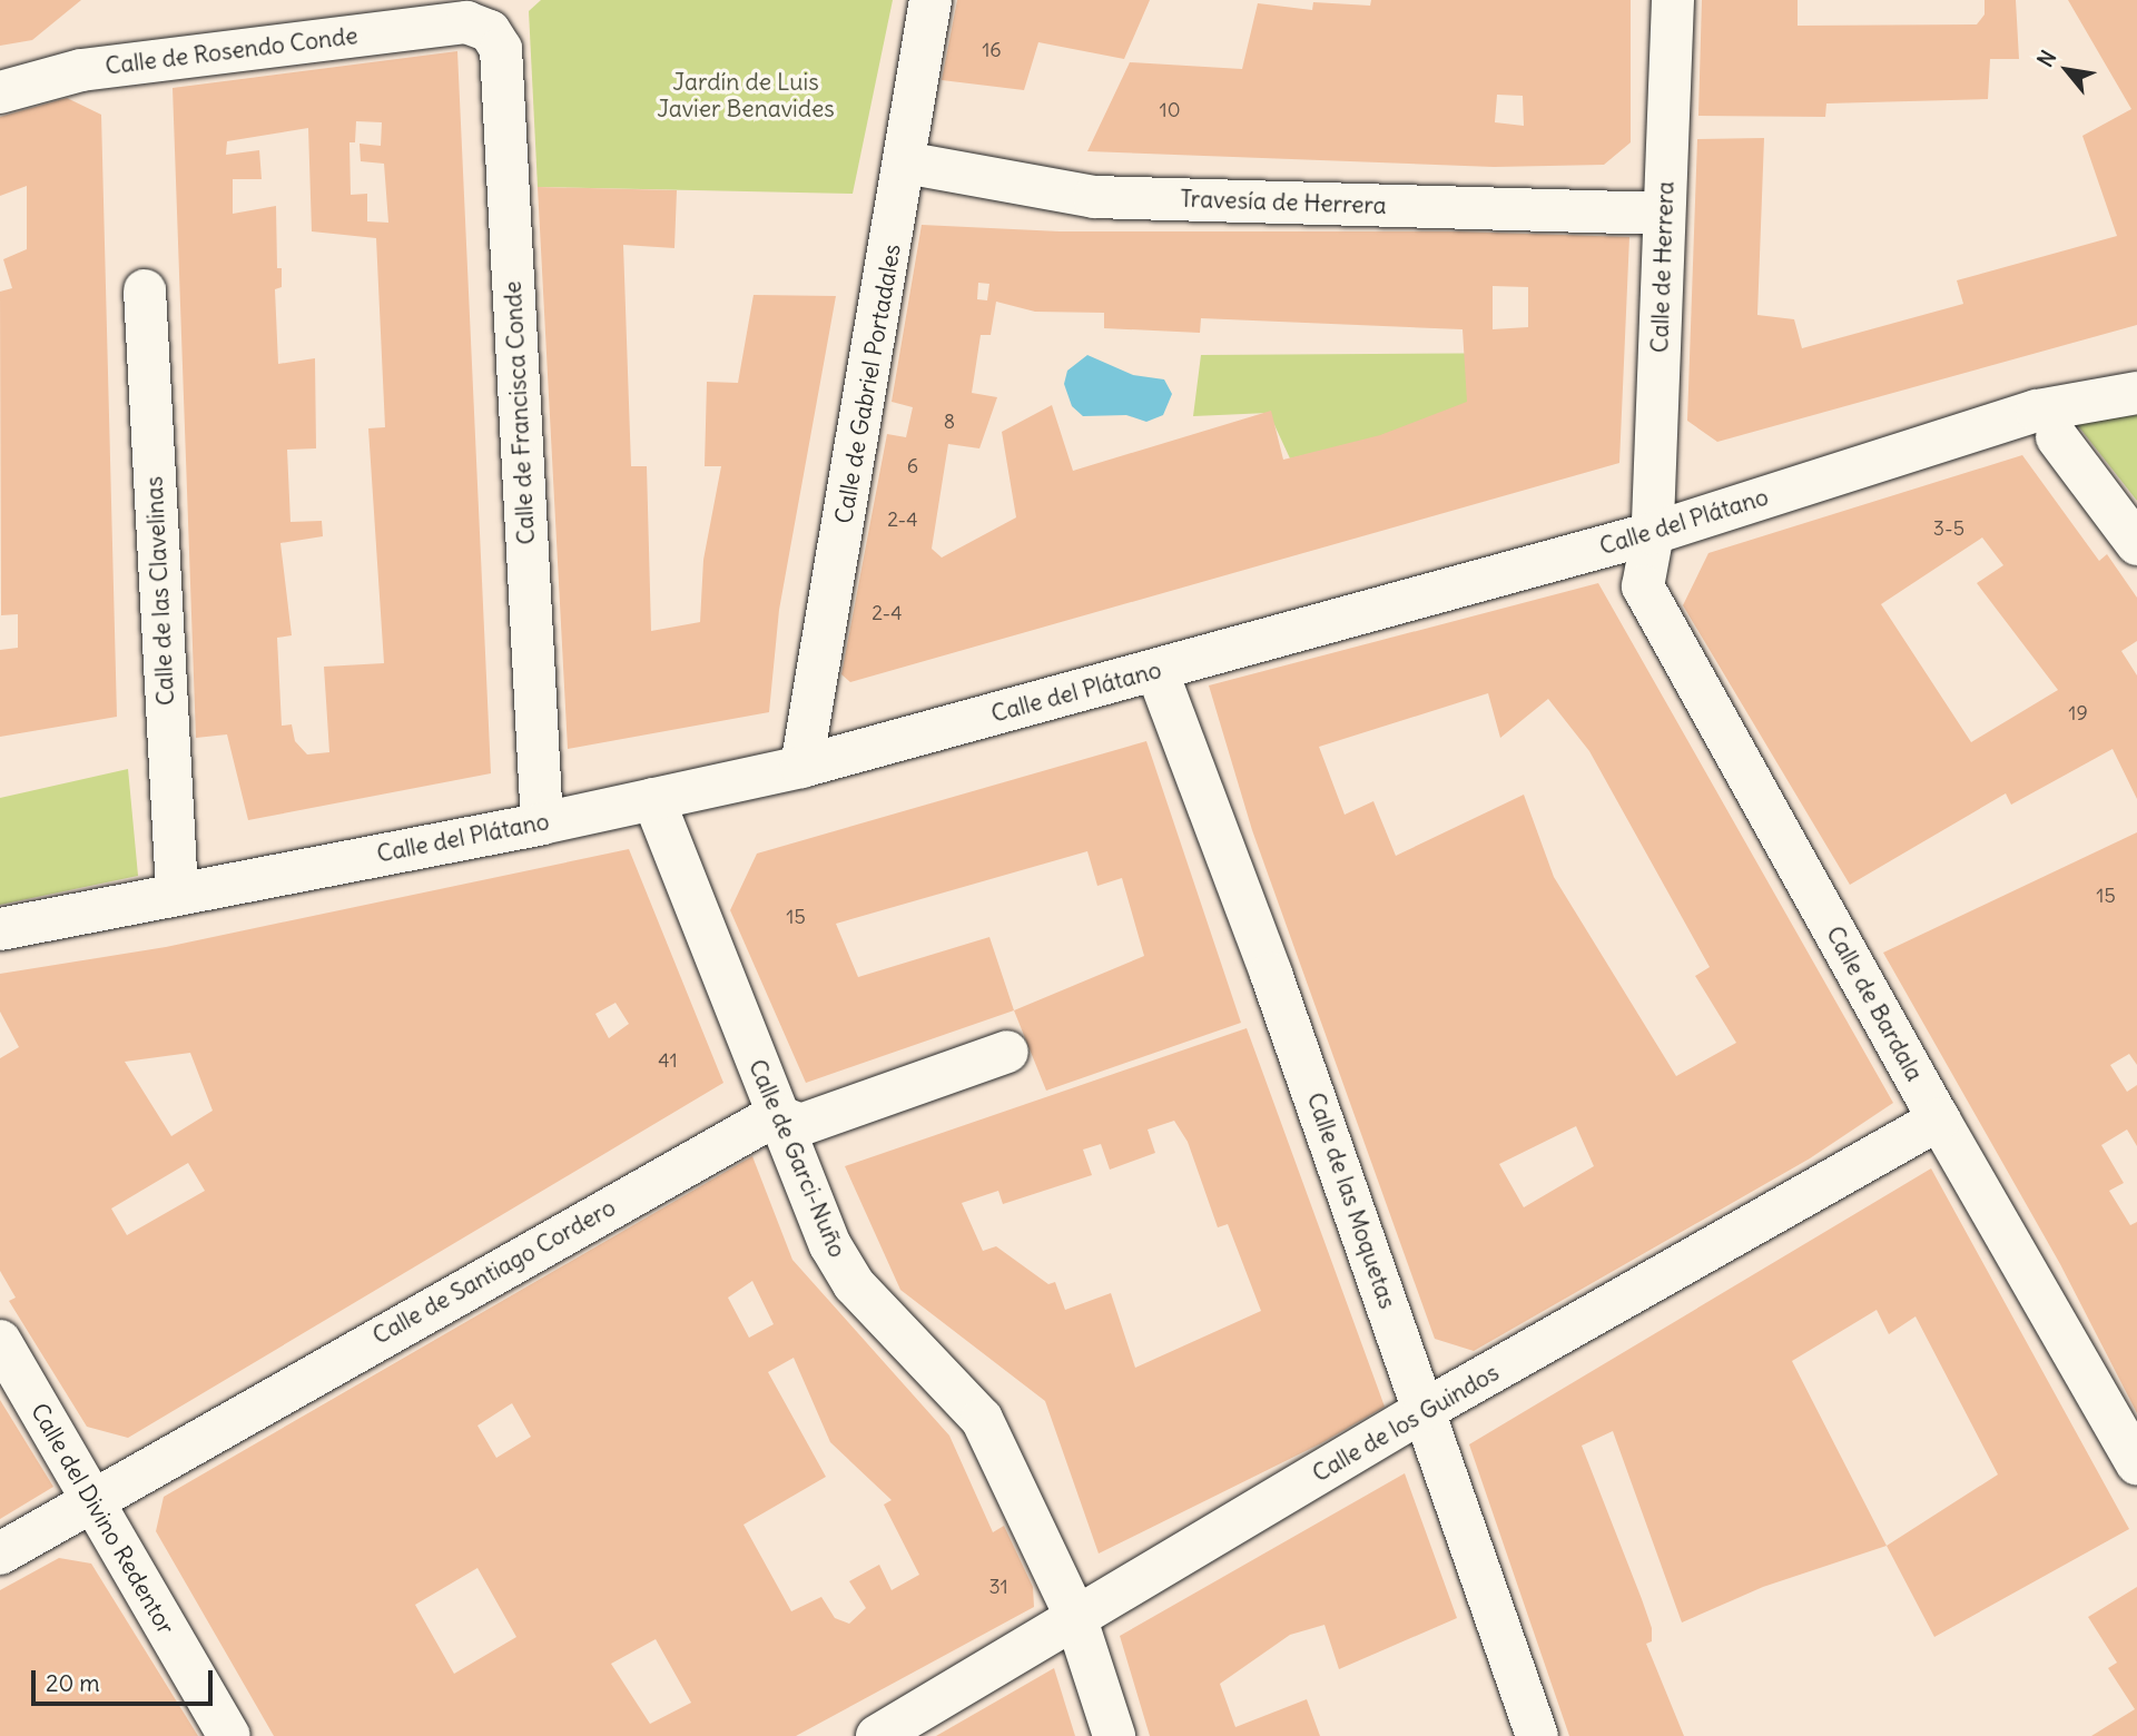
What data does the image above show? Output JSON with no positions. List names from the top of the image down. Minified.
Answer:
{"streets":{"street":["Calle de Rosendo Conde","Travesía de Herrera","Calle de Herrera","Calle de Gabriel Portadales","Calle de Francisca Conde","Calle del Plátano","Calle de las Clavelinas","Calle de Bardala","Calle de Garci-Nuño","Calle de las Moquetas","Calle de Santiago Cordero","Calle de los Guindos","Calle del Divino Redentor"]},"crossings":[["Calle de Rosendo Conde","Calle de Francisca Conde"],["Travesía de Herrera","Calle de Herrera"],["Travesía de Herrera","Calle de Gabriel Portadales"],["Calle de Herrera","Calle del Plátano"],["Calle de Herrera","Calle de Bardala"],["Calle de Gabriel Portadales","Calle del Plátano"],["Calle de Francisca Conde","Calle del Plátano"],["Calle del Plátano","Calle de las Clavelinas"],["Calle del Plátano","Calle de Bardala"],["Calle del Plátano","Calle de Garci-Nuño"],["Calle del Plátano","Calle de las Moquetas"],["Calle de Bardala","Calle de los Guindos"],["Calle de Garci-Nuño","Calle de Santiago Cordero"],["Calle de Garci-Nuño","Calle de los Guindos"],["Calle de las Moquetas","Calle de los Guindos"],["Calle de Santiago Cordero","Calle del Divino Redentor"]],"parks":["Jardín de Luis Javier Benavides"],"house_numbers":["16","10","8","6","2-4","3-5","2-4","19","15","15","41","31"],"scale_bar":"20 m","north":"top left"}
